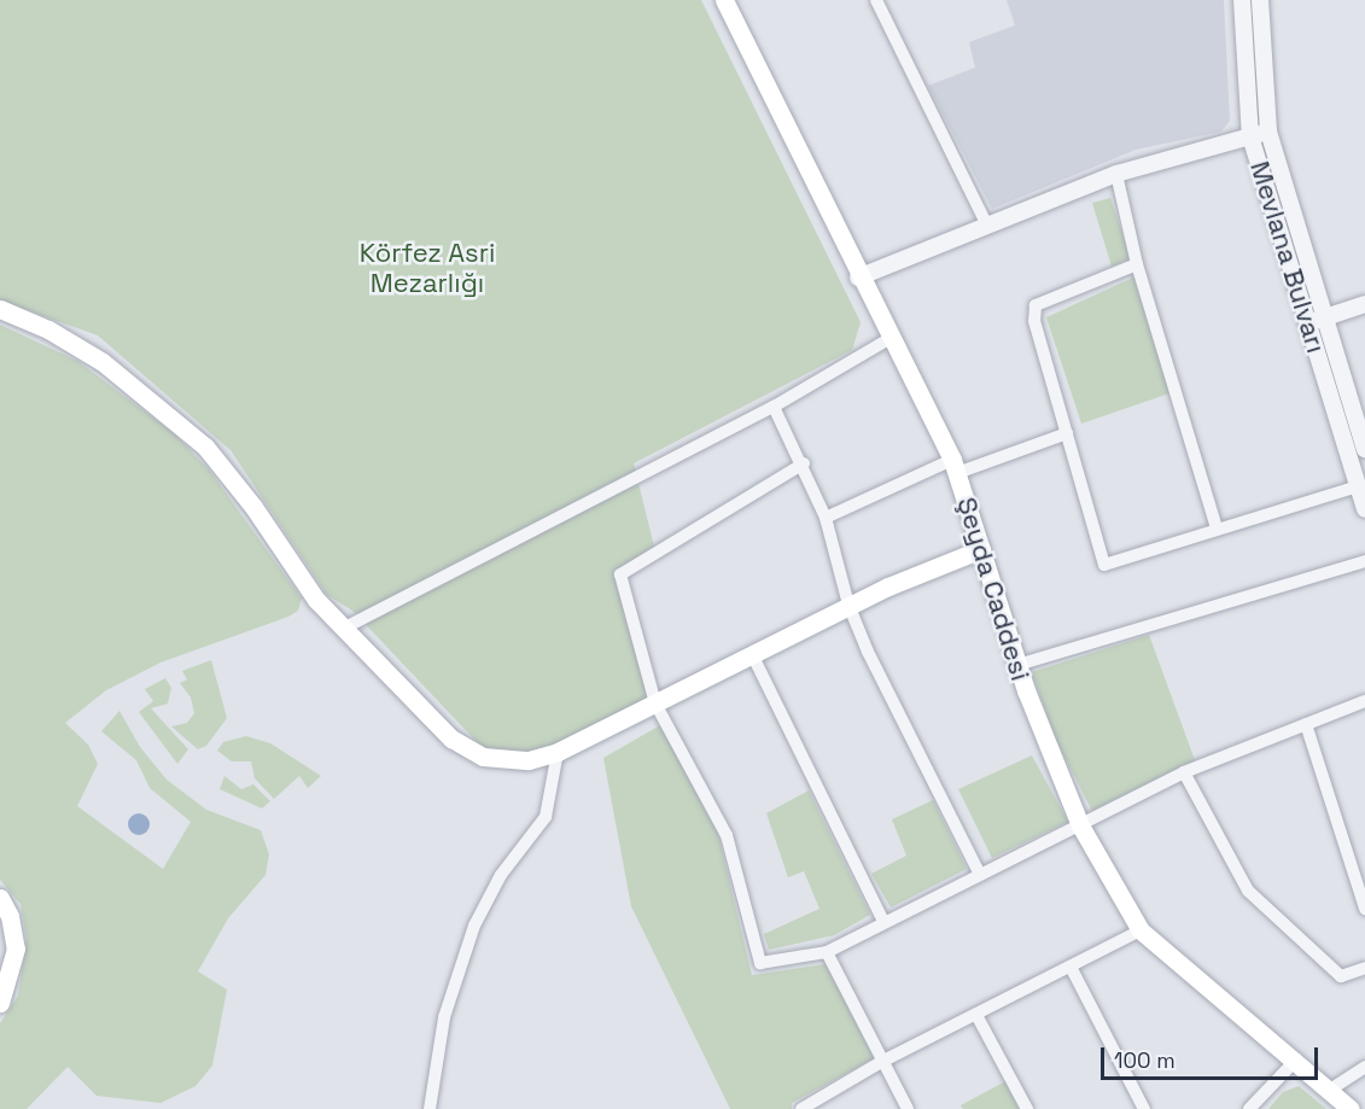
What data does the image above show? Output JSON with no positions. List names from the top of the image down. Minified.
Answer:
{"streets":{"main road":["Şeyda Caddesi"],"street":["Mevlana Bulvarı"]},"parks":["Körfez Asri Mezarlığı"],"scale_bar":"100 m"}
